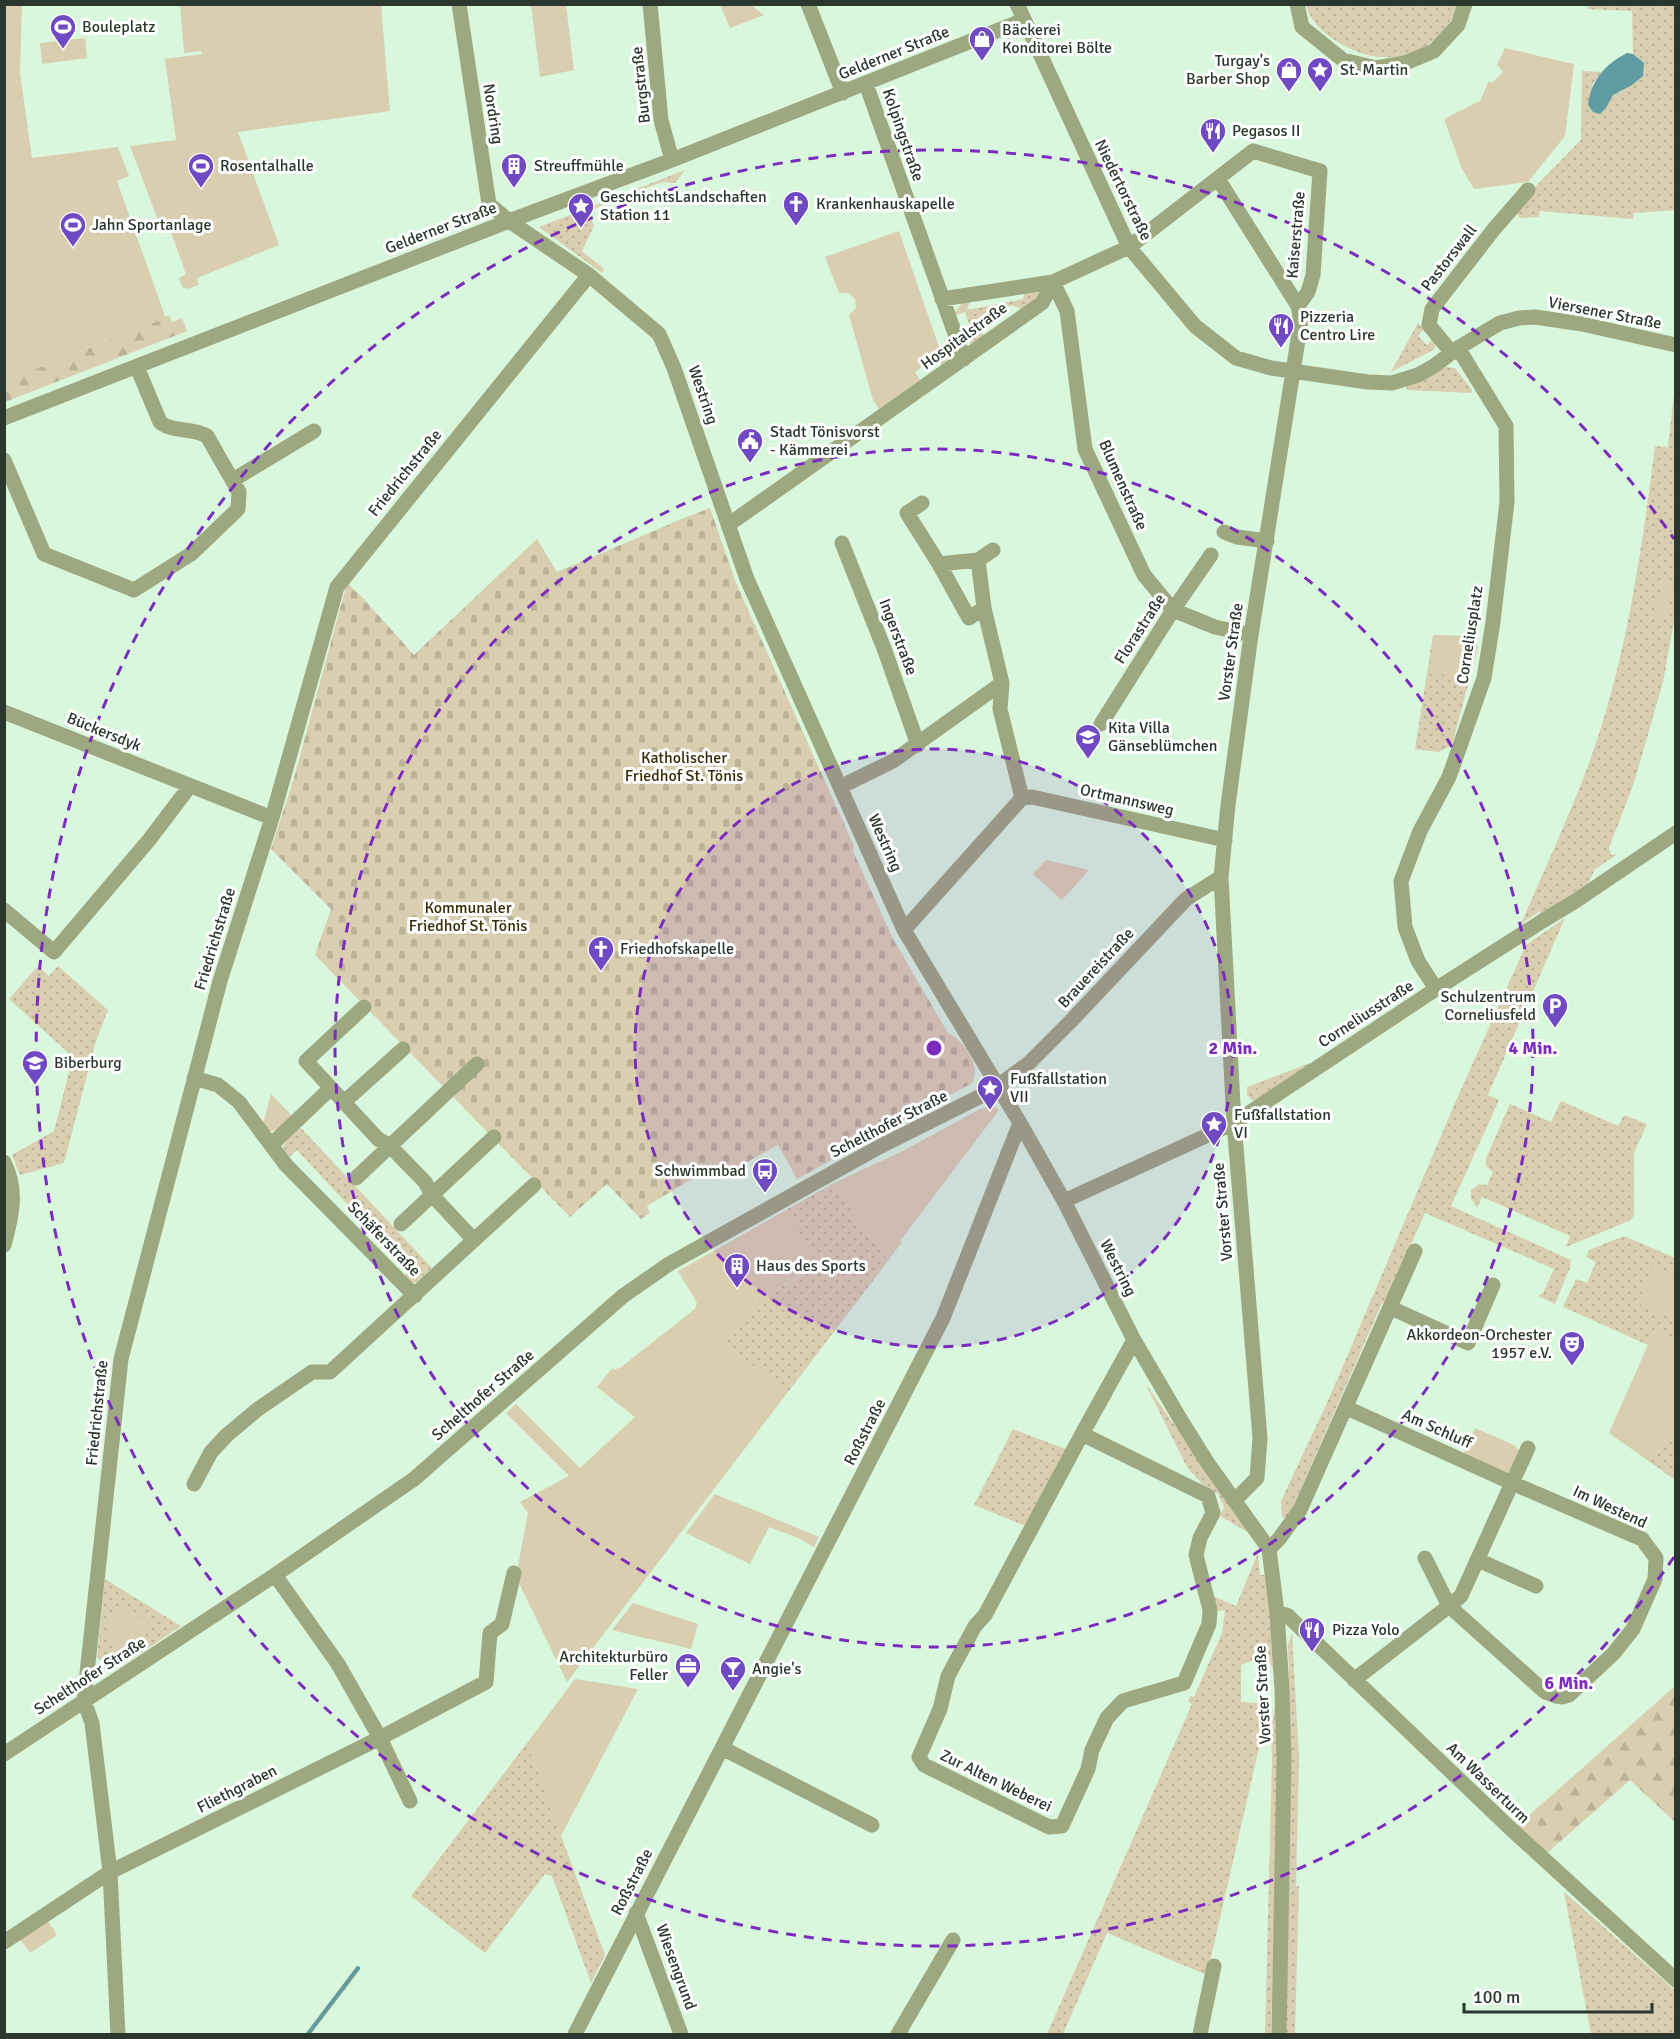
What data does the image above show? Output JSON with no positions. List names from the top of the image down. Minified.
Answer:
{"streets":{"street":["Gelderner Straße","Burgstraße","Nordring","Kolpingstraße","Niedertorstraße","Kaiserstraße","Pastorswall","Viersener Straße","Hospitalstraße","Westring","Friedrichstraße","Blumenstraße","Florastraße","Corneliusplatz","Ingerstraße","Vorster Straße","Bückersdyk","Ortmannsweg","Brauereistraße","Corneliusstraße","Schelthofer Straße","Schäferstraße","Am Schluff","Roßstraße","Im Westend","Zur Alten Weberei","Am Wasserturm","Fliethgraben","Wiesengrund"]},"crossings":[["Gelderner Straße","Burgstraße"],["Gelderner Straße","Nordring"],["Gelderner Straße","Kolpingstraße"],["Gelderner Straße","Niedertorstraße"],["Gelderner Straße","Westring"],["Nordring","Westring"],["Kolpingstraße","Hospitalstraße"],["Niedertorstraße","Kaiserstraße"],["Niedertorstraße","Viersener Straße"],["Niedertorstraße","Vorster Straße"],["Kaiserstraße","Viersener Straße"],["Kaiserstraße","Vorster Straße"],["Pastorswall","Viersener Straße"],["Pastorswall","Corneliusplatz"],["Viersener Straße","Corneliusplatz"],["Viersener Straße","Vorster Straße"],["Hospitalstraße","Westring"],["Hospitalstraße","Blumenstraße"],["Westring","Friedrichstraße"],["Westring","Vorster Straße"],["Westring","Brauereistraße"],["Westring","Corneliusstraße"],["Westring","Schelthofer Straße"],["Westring","Roßstraße"],["Westring","Zur Alten Weberei"],["Friedrichstraße","Bückersdyk"],["Friedrichstraße","Schelthofer Straße"],["Friedrichstraße","Schäferstraße"],["Blumenstraße","Florastraße"],["Blumenstraße","Vorster Straße"],["Corneliusplatz","Corneliusstraße"],["Vorster Straße","Ortmannsweg"],["Vorster Straße","Brauereistraße"],["Vorster Straße","Corneliusstraße"],["Vorster Straße","Am Wasserturm"],["Brauereistraße","Schelthofer Straße"],["Am Schluff","Im Westend"],["Roßstraße","Wiesengrund"]],"parks":["Katholischer Friedhof St. Tönis","Kommunaler Friedhof St. Tönis"],"places":{"sports":["Bouleplatz","Rosentalhalle","Jahn Sportanlage"],"shop":["Bäckerei Konditorei Bölte","Turgay's Barber Shop"],"place":["St. Martin","GeschichtsLandschaften Station 11","Fußfallstation VII","Fußfallstation VI"],"restaurant":["Pegasos II","Pizzeria Centro Lire","Pizza Yolo"],"building":["Streuffmühle","Haus des Sports"],"church":["Krankenhauskapelle","Friedhofskapelle"],"public building":["Stadt Tönisvorst - Kämmerei"],"school or university":["Kita Villa Gänseblümchen","Biberburg"],"parking":["Schulzentrum Corneliusfeld"],"bus stop":["Schwimmbad"],"theatre":["Akkordeon-Orchester 1957 e.V."],"office":["Architekturbüro Feller"],"bar":["Angie's"]},"scale_bar":"100 m","rings":["2 Min.","4 Min.","6 Min."]}
